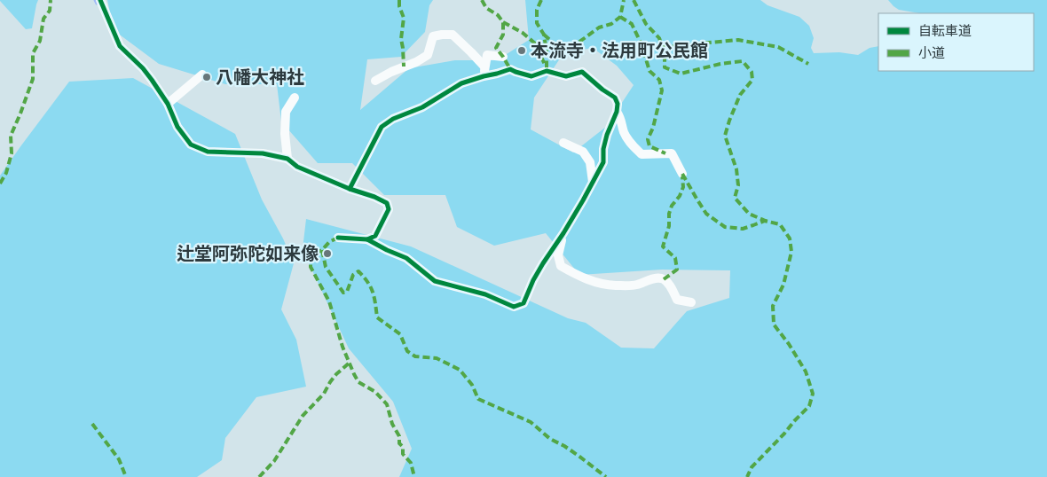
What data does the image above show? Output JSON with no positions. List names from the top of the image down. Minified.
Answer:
{"places":["本流寺・法用町公民館","八幡大神社","辻堂阿弥陀如来像"],"legend":["自転車道","小道"]}
